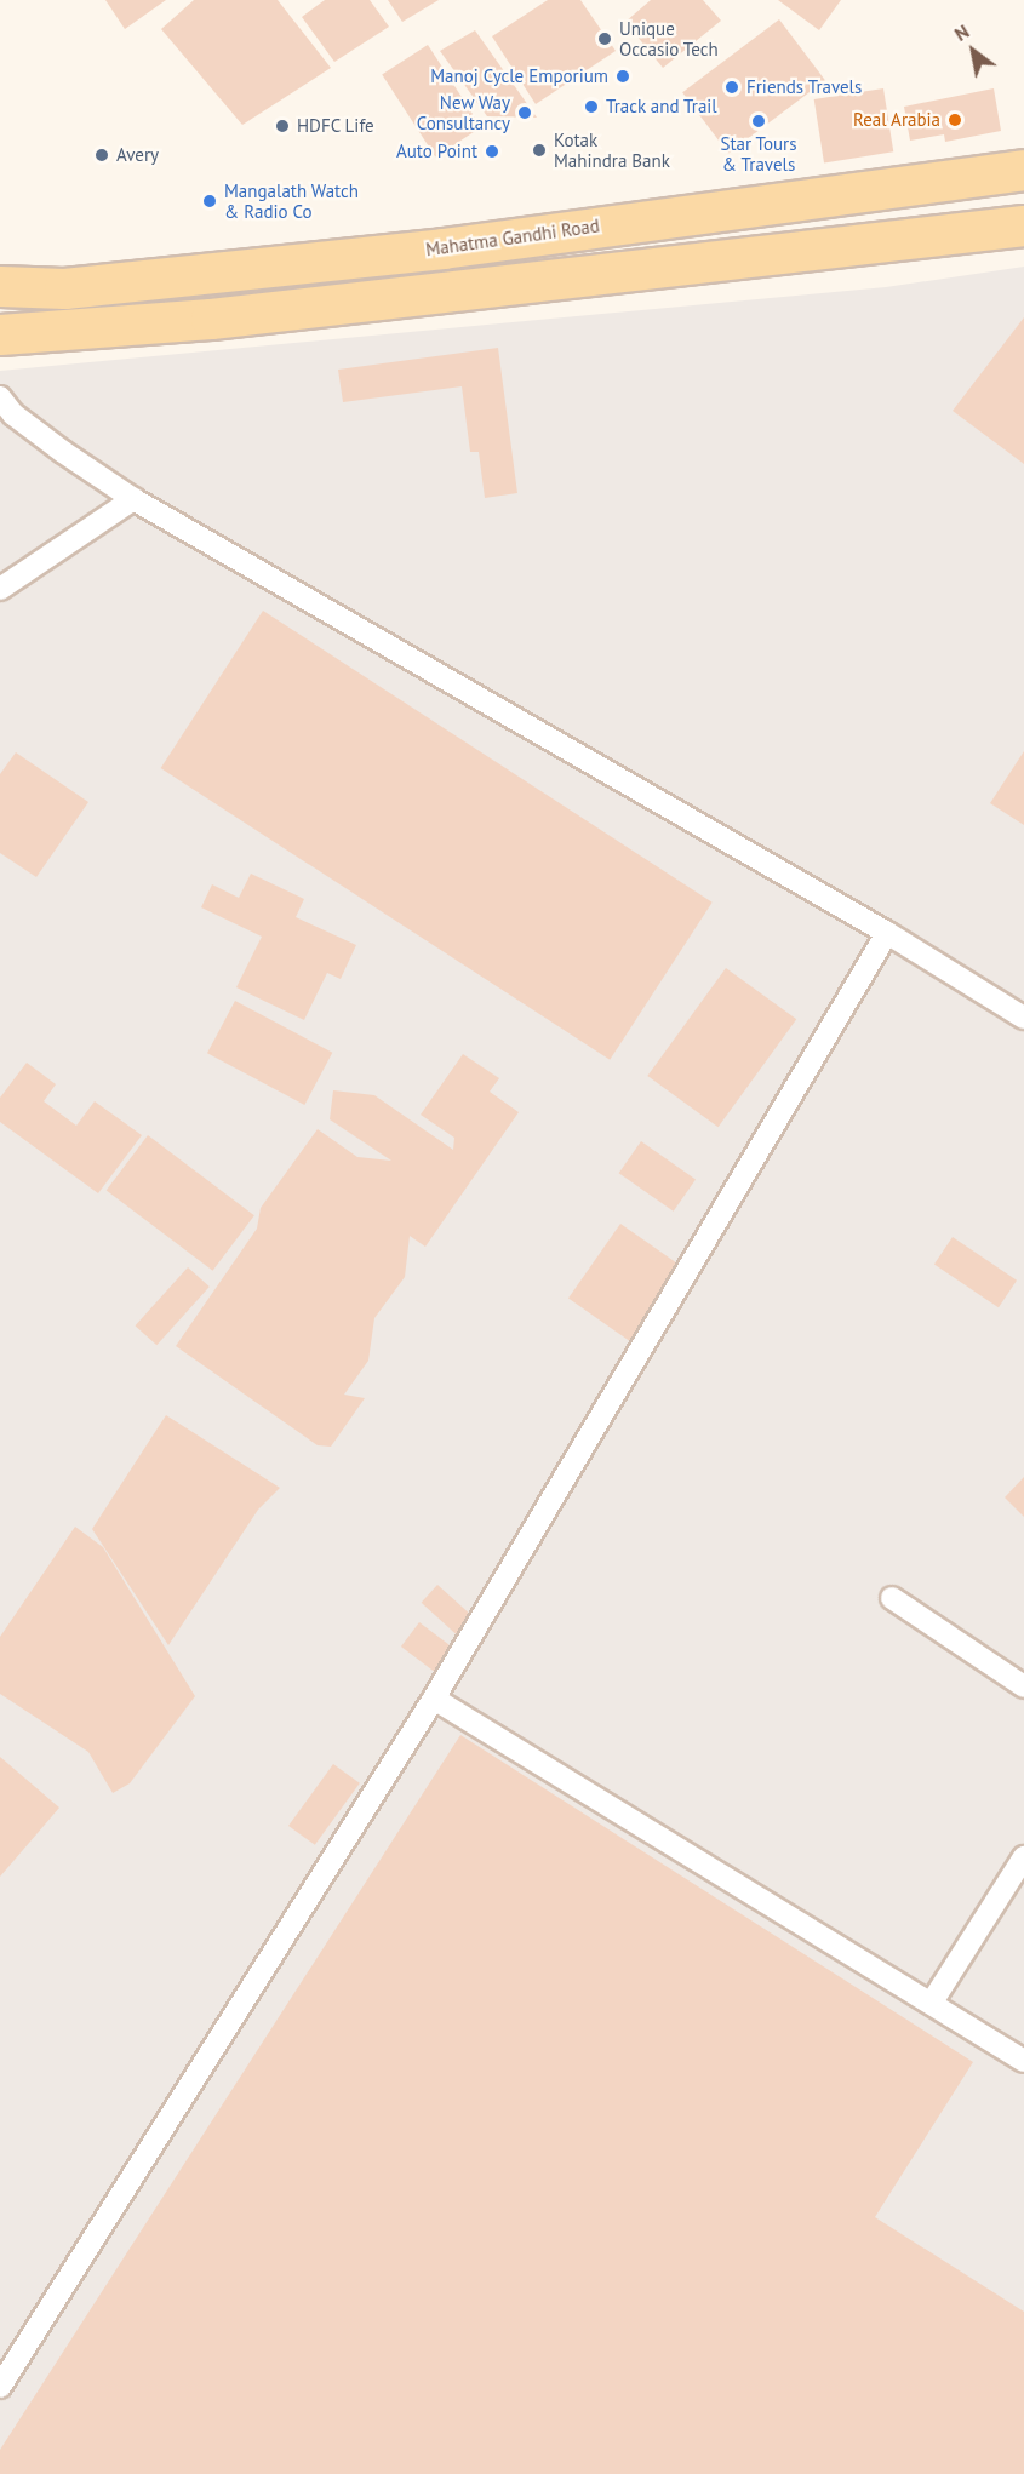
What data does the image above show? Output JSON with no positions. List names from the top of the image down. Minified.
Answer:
{"streets":{"main road":["Mahatma Gandhi Road"]},"places":["Unique Occasio Tech","Manoj Cycle Emporium","Friends Travels","Track and Trail","New Way Consultancy","Real Arabia","Star Tours & Travels","HDFC Life","Kotak Mahindra Bank","Auto Point","Avery","Mangalath Watch & Radio Co"],"north":"top left"}
